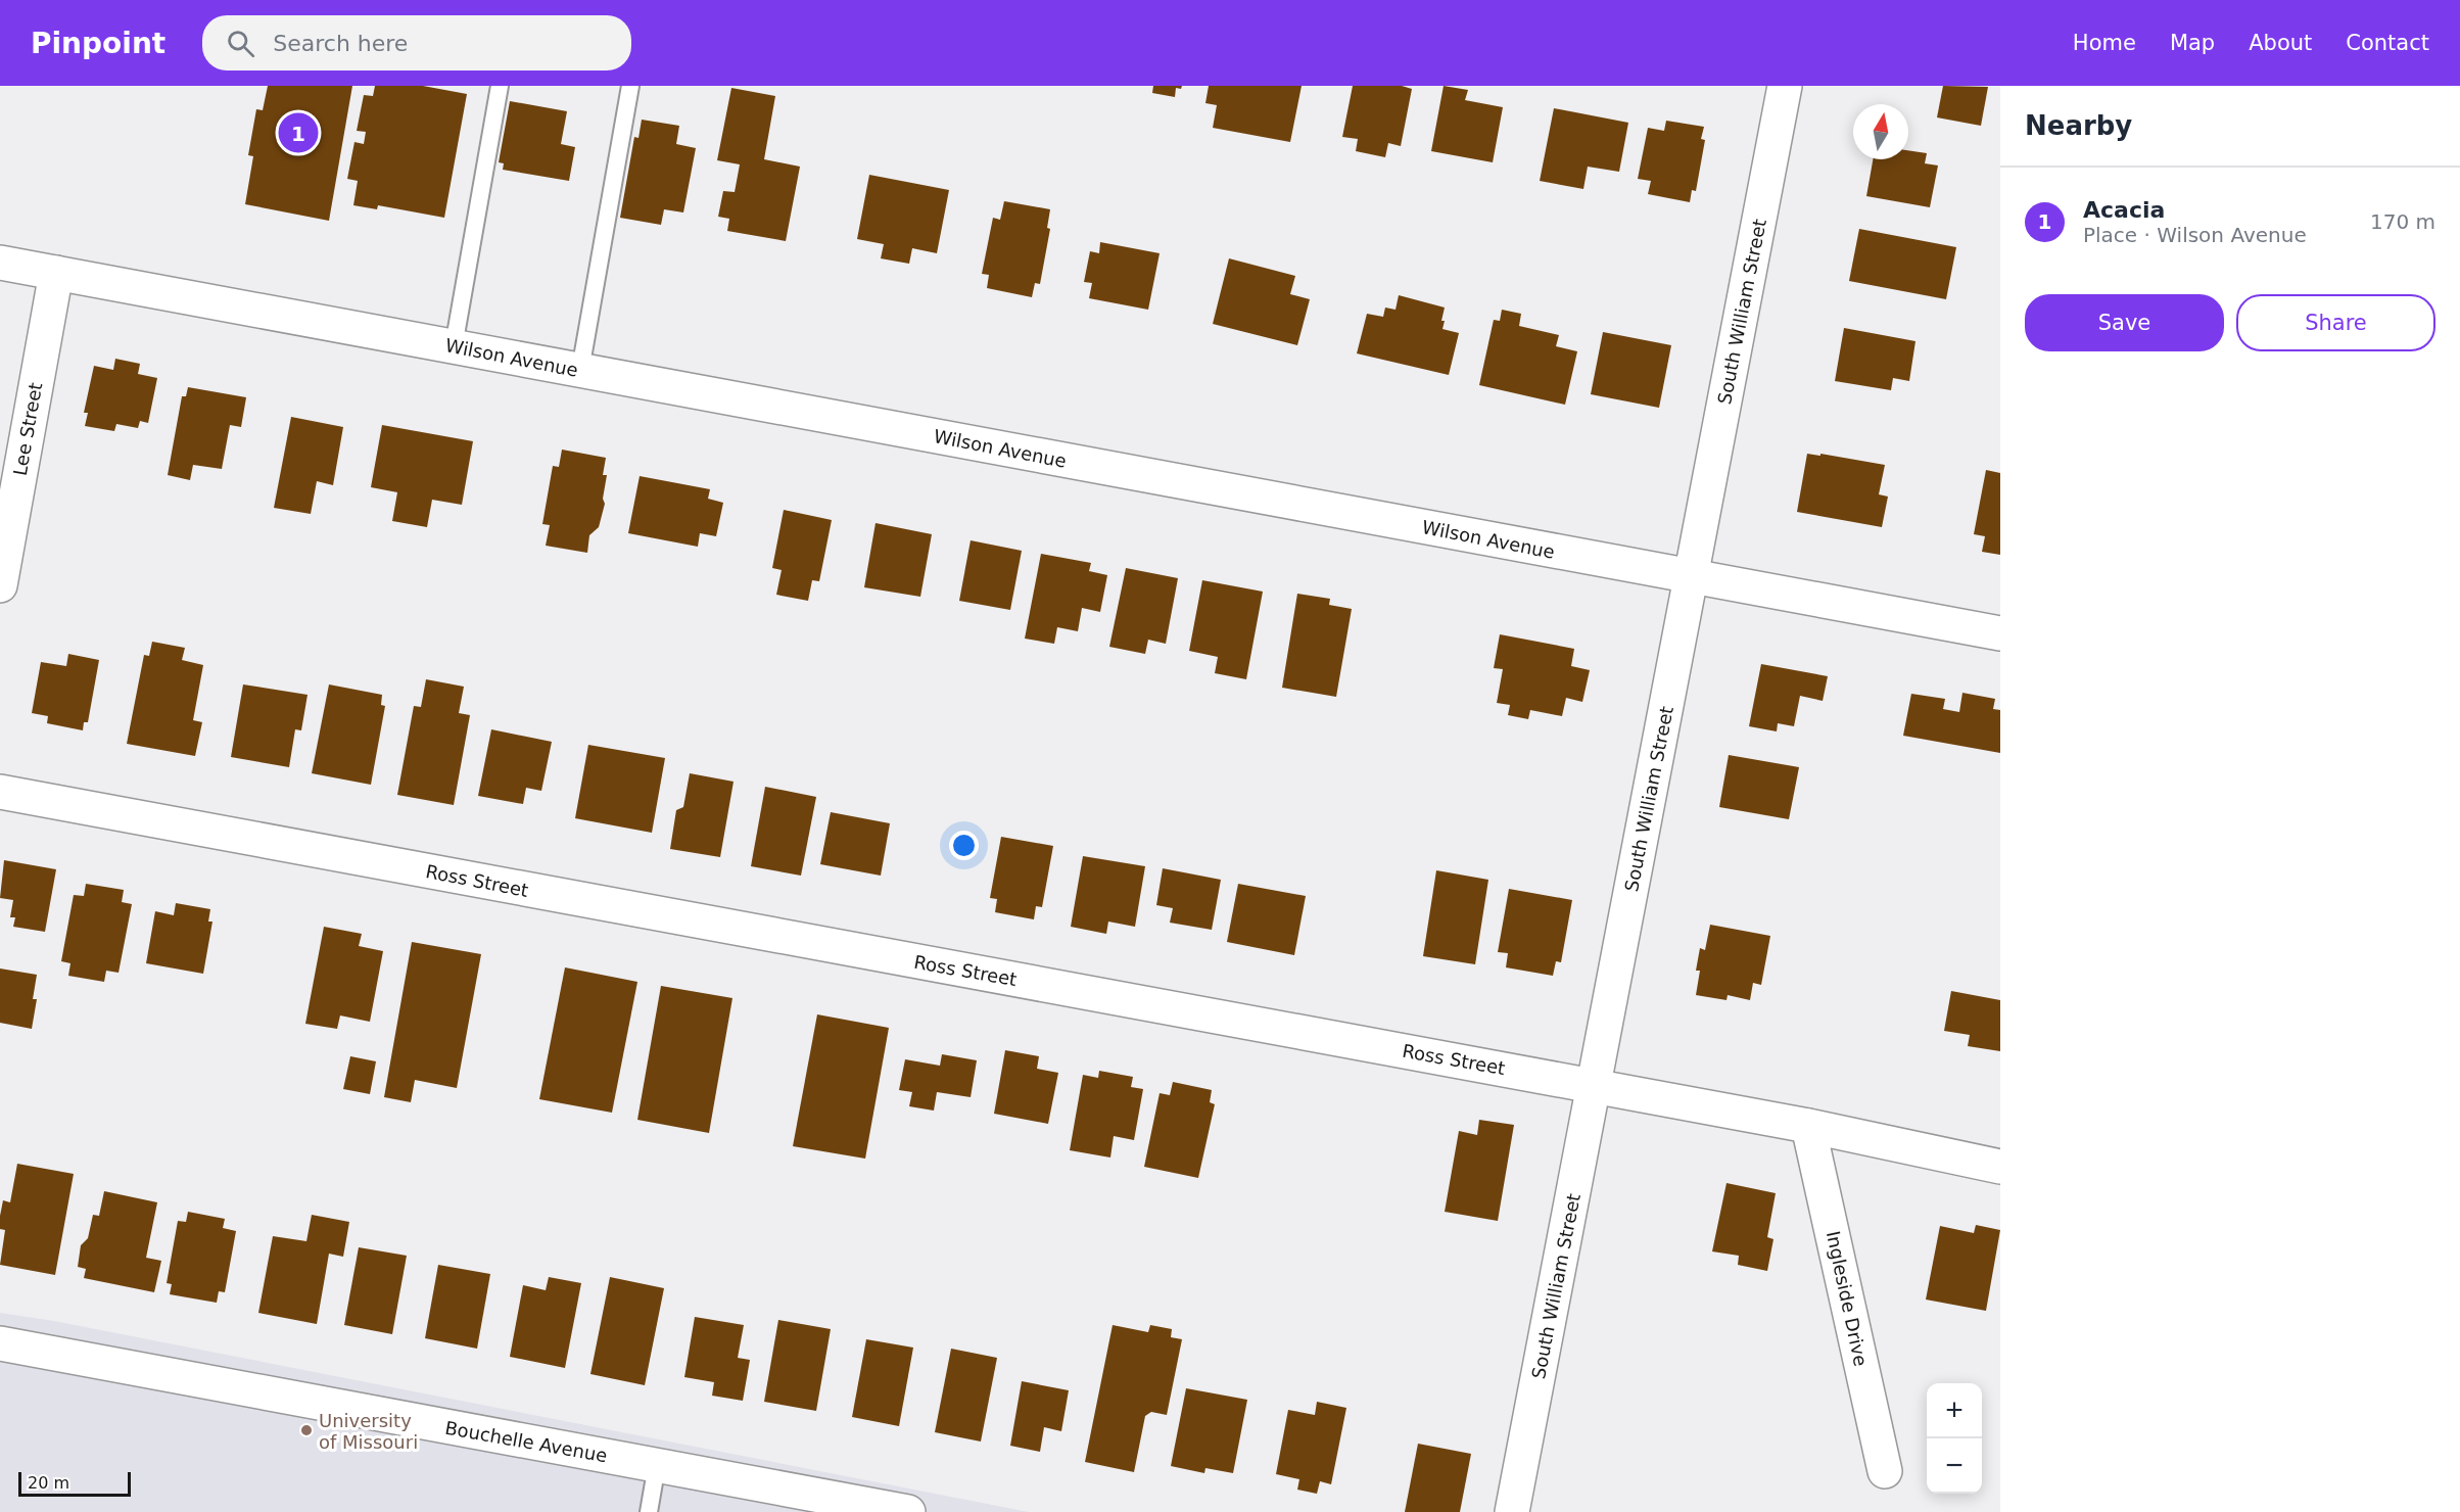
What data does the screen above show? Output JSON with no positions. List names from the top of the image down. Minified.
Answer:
{"streets":{"street":["South William Street","Wilson Avenue","Lee Street","Ross Street","Ingleside Drive","Bouchelle Avenue"]},"crossings":[["South William Street","Wilson Avenue"],["South William Street","Ross Street"],["Wilson Avenue","Lee Street"],["Ross Street","Ingleside Drive"]],"places":["University of Missouri"],"scale_bar":"20 m","north":"top","page":{"header":"Pinpoint","search":"Search here","nav":["Home","Map","About","Contact"],"heading":"Nearby","pins":"1","list":[{"mark":"1","name":"Acacia","note":"Place · Wilson Avenue","value":"170 m"}],"buttons":["Save","Share"],"map_buttons":["+","−"],"scale":"20 m"}}
